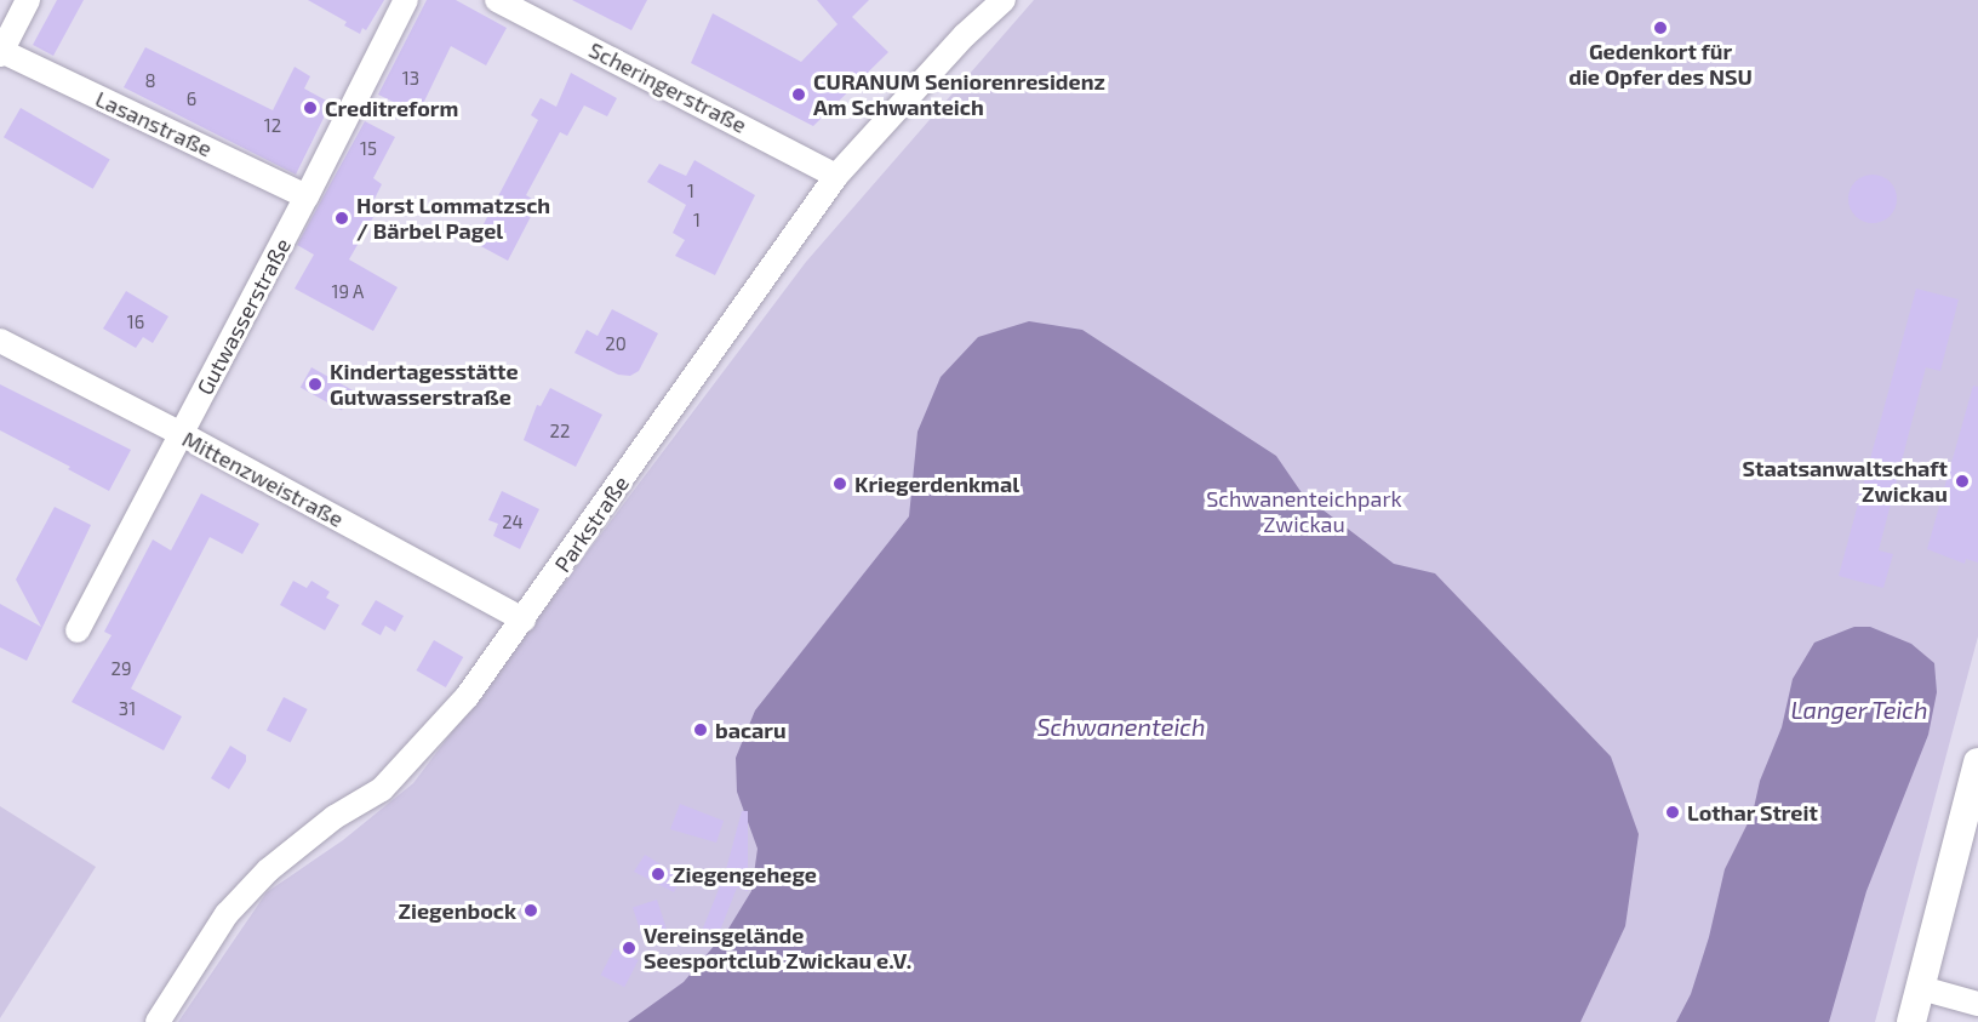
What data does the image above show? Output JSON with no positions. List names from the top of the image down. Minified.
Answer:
{"streets":{"street":["Scheringerstraße","Lasanstraße","Gutwasserstraße","Mittenzweistraße","Parkstraße"]},"crossings":[["Scheringerstraße","Parkstraße"],["Lasanstraße","Gutwasserstraße"],["Gutwasserstraße","Mittenzweistraße"],["Mittenzweistraße","Parkstraße"]],"water":["Langer Teich","Schwanenteich"],"parks":["Schwanenteichpark Zwickau"],"places":["Gedenkort für die Opfer des NSU","CURANUM Seniorenresidenz Am Schwanteich","Creditreform","Horst Lommatzsch / Bärbel Pagel","Kindertagesstätte Gutwasserstraße","Staatsanwaltschaft Zwickau","Kriegerdenkmal","bacaru","Lothar Streit","Ziegengehege","Ziegenbock","Vereinsgelände Seesportclub Zwickau e.V."],"house_numbers":["13","8","6","12","15","1","1","19 A","16","20","22","24","29","31"]}
